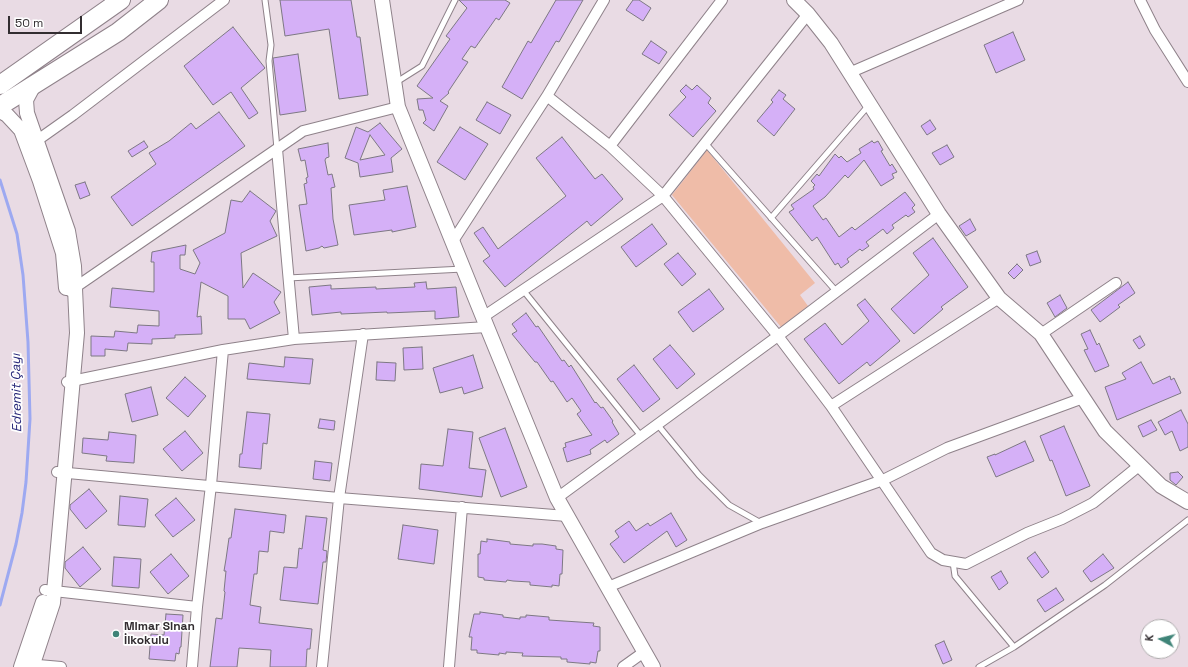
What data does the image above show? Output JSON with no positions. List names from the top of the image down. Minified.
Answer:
{"water":["Edremit Çayı"],"places":["Mimar Sinan İlkokulu"],"scale_bar":"50 m","north":"left"}
